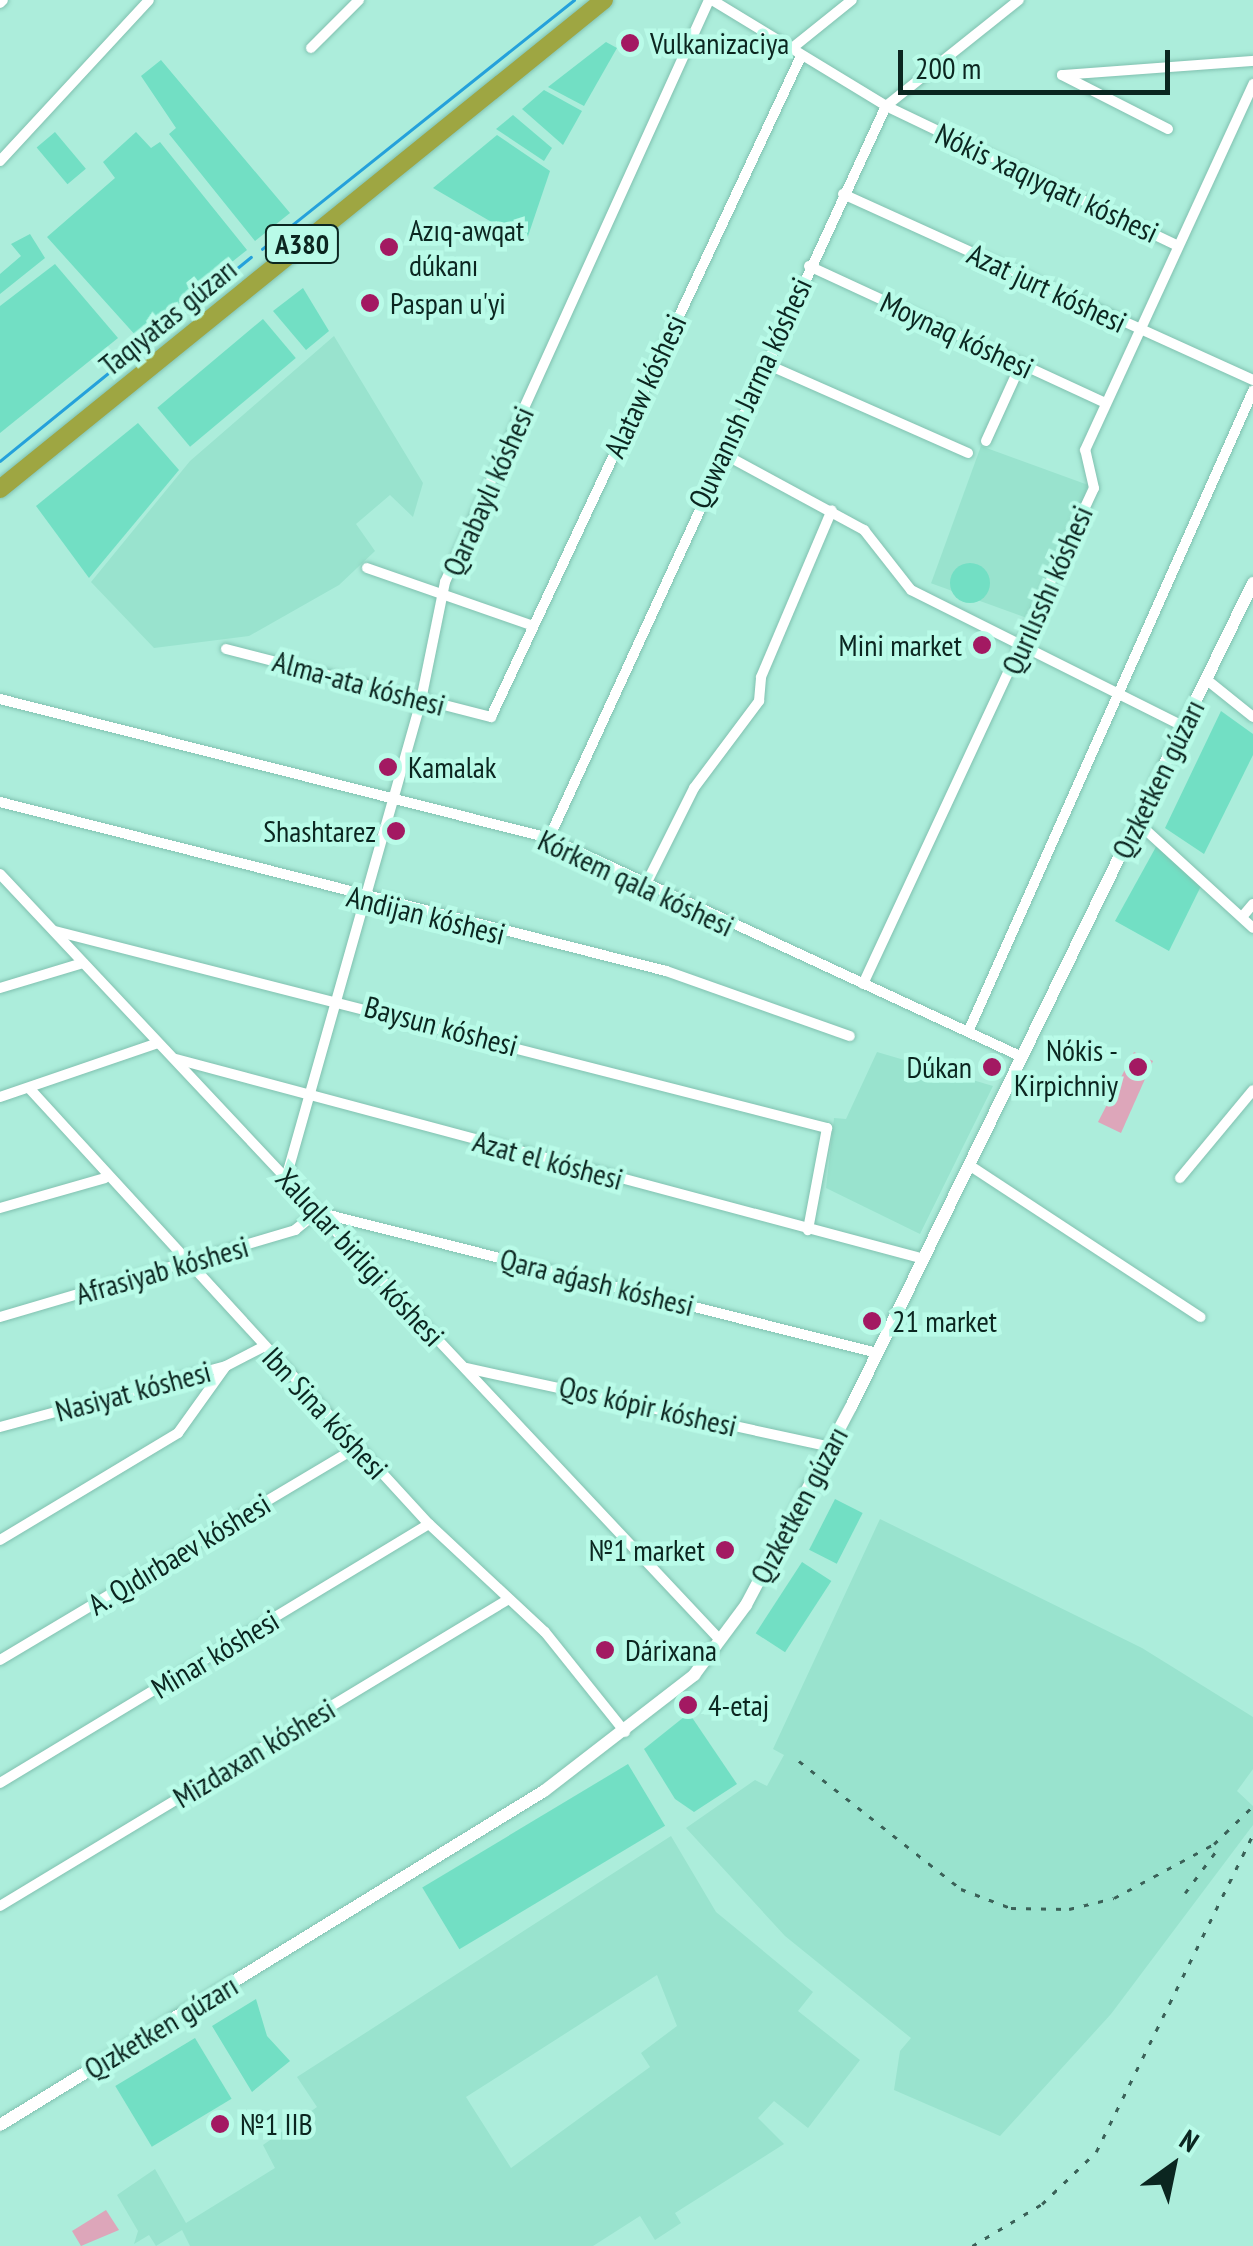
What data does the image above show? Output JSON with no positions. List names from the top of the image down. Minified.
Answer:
{"streets":{"highway":["A380","Taqıyatas gúzarı"],"street":["Nókis xaqıyqatı kóshesi","Azat jurt kóshesi","Moynaq kóshesi","Alataw kóshesi","Quwanısh Jarma kóshesi","Qarabaylı kóshesi","Qurılısshı kóshesi","Alma-ata kóshesi","Qızketken gúzarı","Kórkem qala kóshesi","Andijan kóshesi","Baysun kóshesi","Azat el kóshesi","Xalıqlar birligi kóshesi","Afrasiyab kóshesi","Qara aǵash kóshesi","Nasiyat kóshesi","Qos kópir kóshesi","Ibn Sina kóshesi","A. Qıdırbaev kóshesi","Minar kóshesi","Mizdaxan kóshesi"]},"crossings":[["Nókis xaqıyqatı kóshesi","Alataw kóshesi"],["Nókis xaqıyqatı kóshesi","Quwanısh Jarma kóshesi"],["Nókis xaqıyqatı kóshesi","Qarabaylı kóshesi"],["Nókis xaqıyqatı kóshesi","Qurılısshı kóshesi"],["Azat jurt kóshesi","Quwanısh Jarma kóshesi"],["Azat jurt kóshesi","Qurılısshı kóshesi"],["Moynaq kóshesi","Quwanısh Jarma kóshesi"],["Moynaq kóshesi","Qurılısshı kóshesi"],["Alataw kóshesi","Alma-ata kóshesi"],["Quwanısh Jarma kóshesi","Kórkem qala kóshesi"],["Qarabaylı kóshesi","Alma-ata kóshesi"],["Qarabaylı kóshesi","Kórkem qala kóshesi"],["Qarabaylı kóshesi","Andijan kóshesi"],["Qarabaylı kóshesi","Baysun kóshesi"],["Qarabaylı kóshesi","Azat el kóshesi"],["Qarabaylı kóshesi","Xalıqlar birligi kóshesi"],["Qurılısshı kóshesi","Kórkem qala kóshesi"],["Qızketken gúzarı","Kórkem qala kóshesi"],["Qızketken gúzarı","Azat el kóshesi"],["Qızketken gúzarı","Xalıqlar birligi kóshesi"],["Qızketken gúzarı","Qara aǵash kóshesi"],["Qızketken gúzarı","Qos kópir kóshesi"],["Qızketken gúzarı","Ibn Sina kóshesi"],["Baysun kóshesi","Azat el kóshesi"],["Baysun kóshesi","Xalıqlar birligi kóshesi"],["Azat el kóshesi","Xalıqlar birligi kóshesi"],["Xalıqlar birligi kóshesi","Afrasiyab kóshesi"],["Xalıqlar birligi kóshesi","Qara aǵash kóshesi"],["Xalıqlar birligi kóshesi","Qos kópir kóshesi"],["Afrasiyab kóshesi","Qara aǵash kóshesi"],["Afrasiyab kóshesi","Ibn Sina kóshesi"],["Nasiyat kóshesi","Ibn Sina kóshesi"],["Ibn Sina kóshesi","A. Qıdırbaev kóshesi"],["Ibn Sina kóshesi","Minar kóshesi"],["Ibn Sina kóshesi","Mizdaxan kóshesi"]],"places":["Vulkanizaciya","Azıq-awqat dúkanı","Paspan u'yi","Mini market","Kamalak","Shashtarez","Dúkan","Nókis - Kirpichniy","21 market","№1 market","Dárixana","4-etaj","№1 IIB"],"scale_bar":"200 m","north":"top right"}
